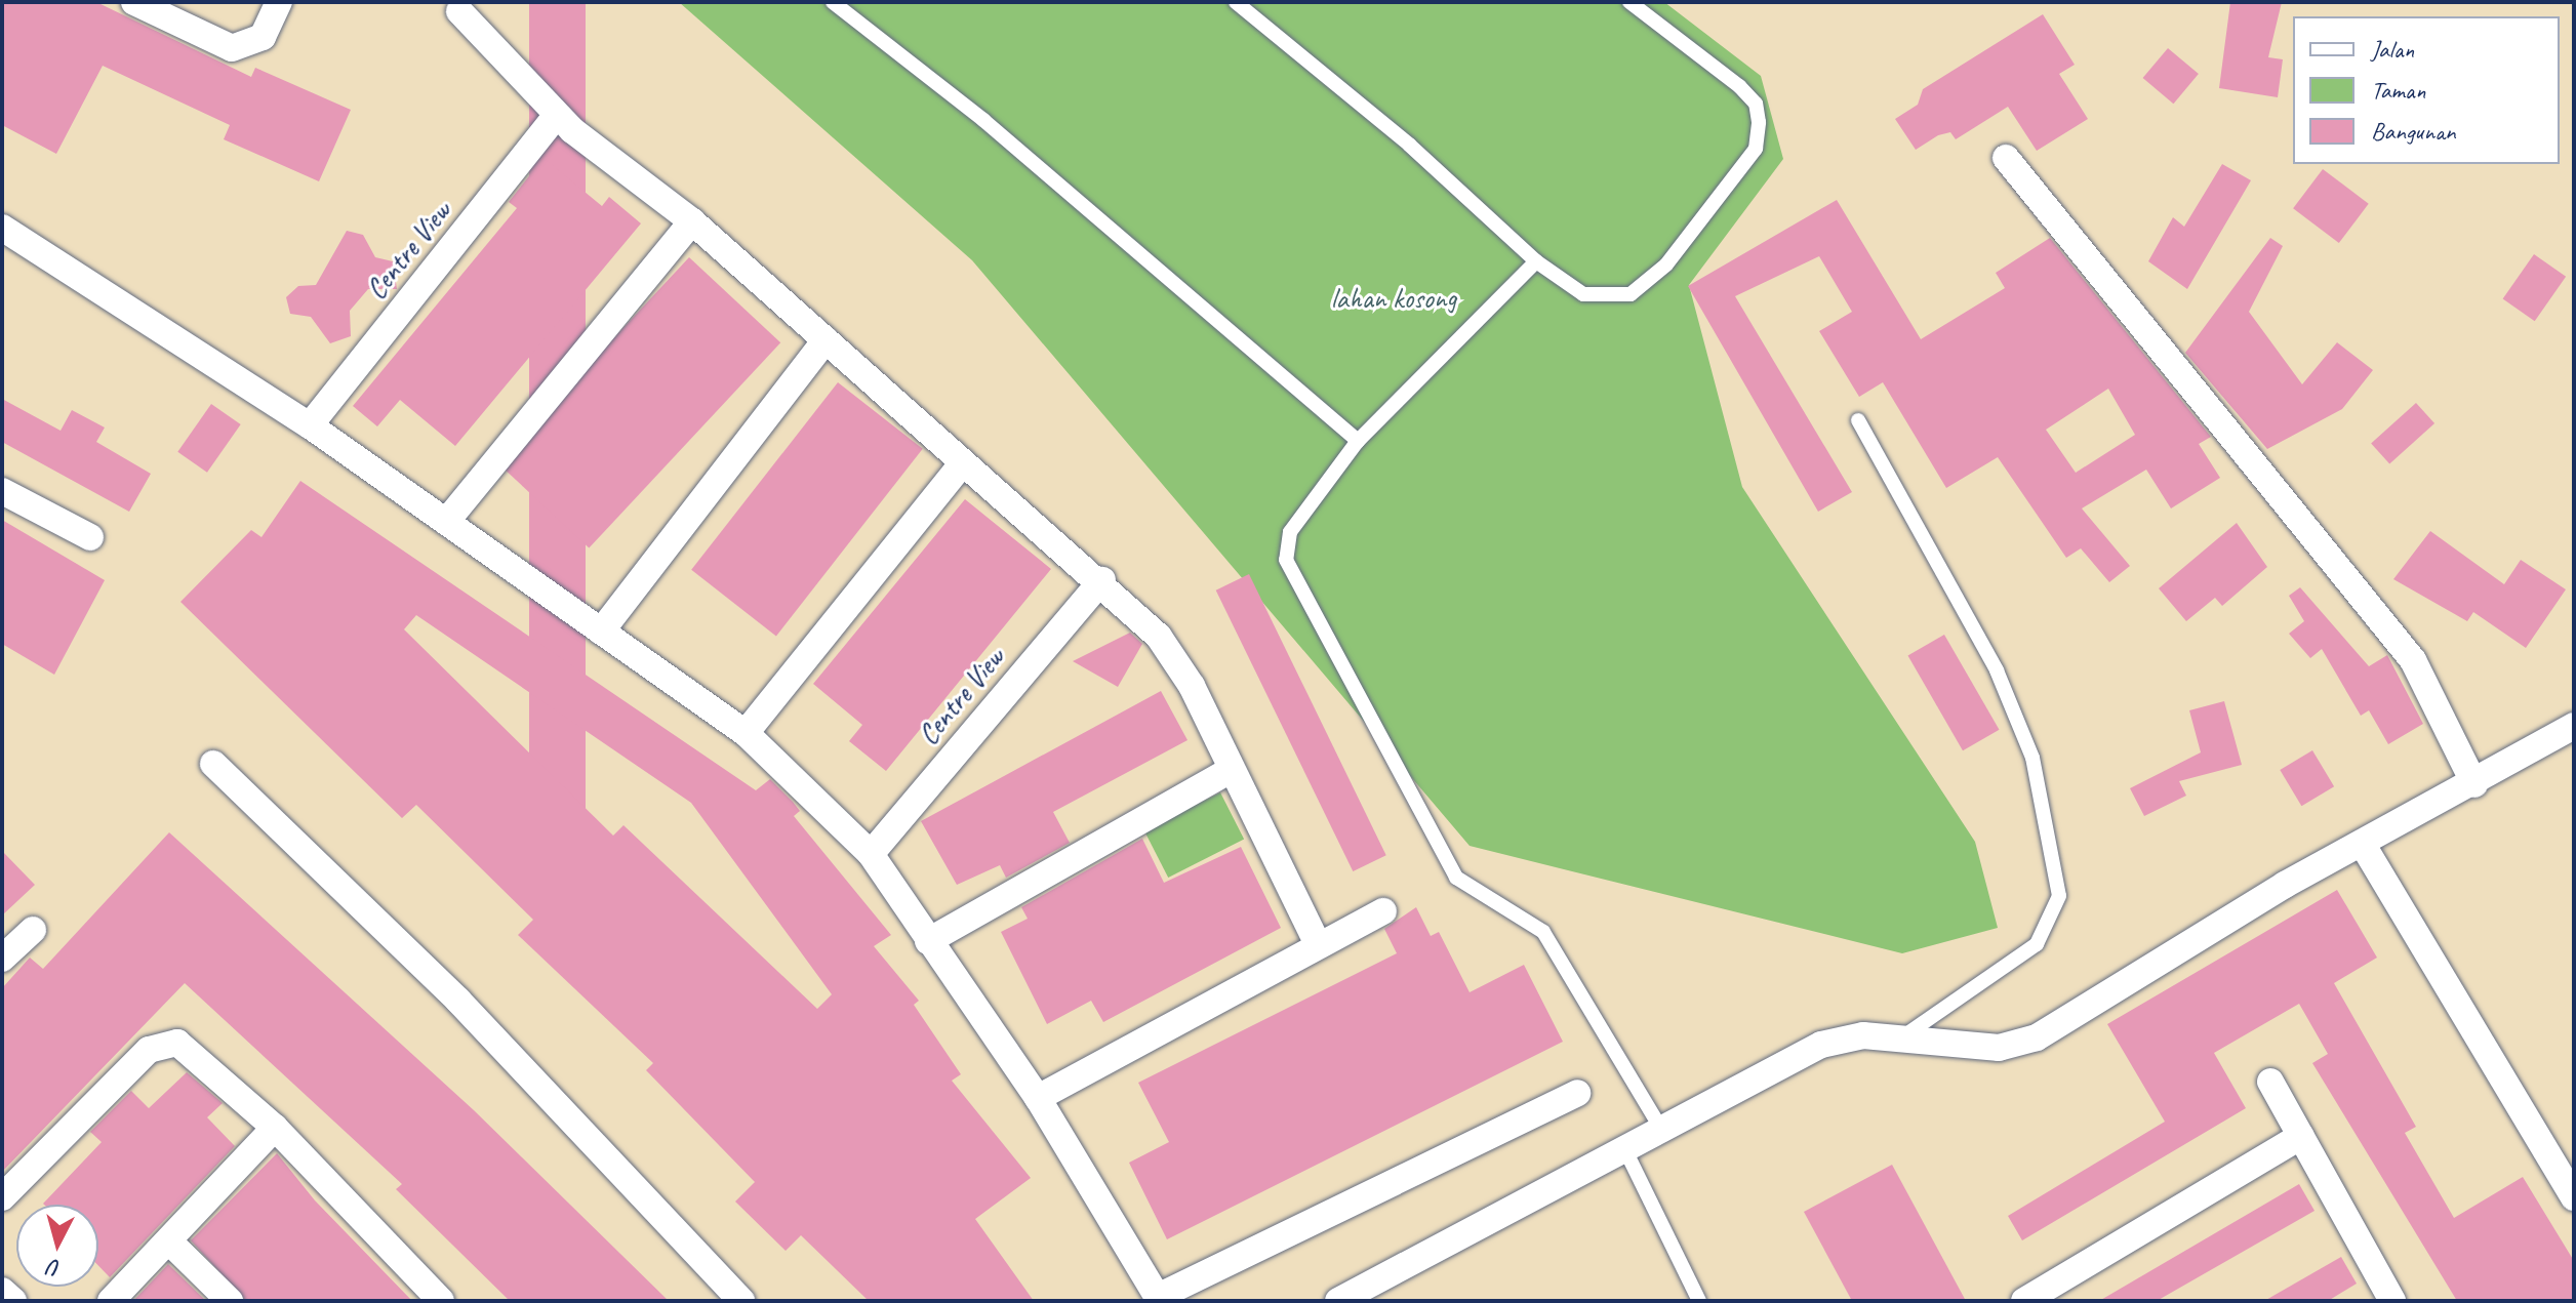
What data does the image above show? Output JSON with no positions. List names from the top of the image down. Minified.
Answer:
{"streets":{"street":["Centre View"]},"parks":["lahan kosong"],"legend":["Jalan","Taman","Bangunan"],"north":"bottom"}
